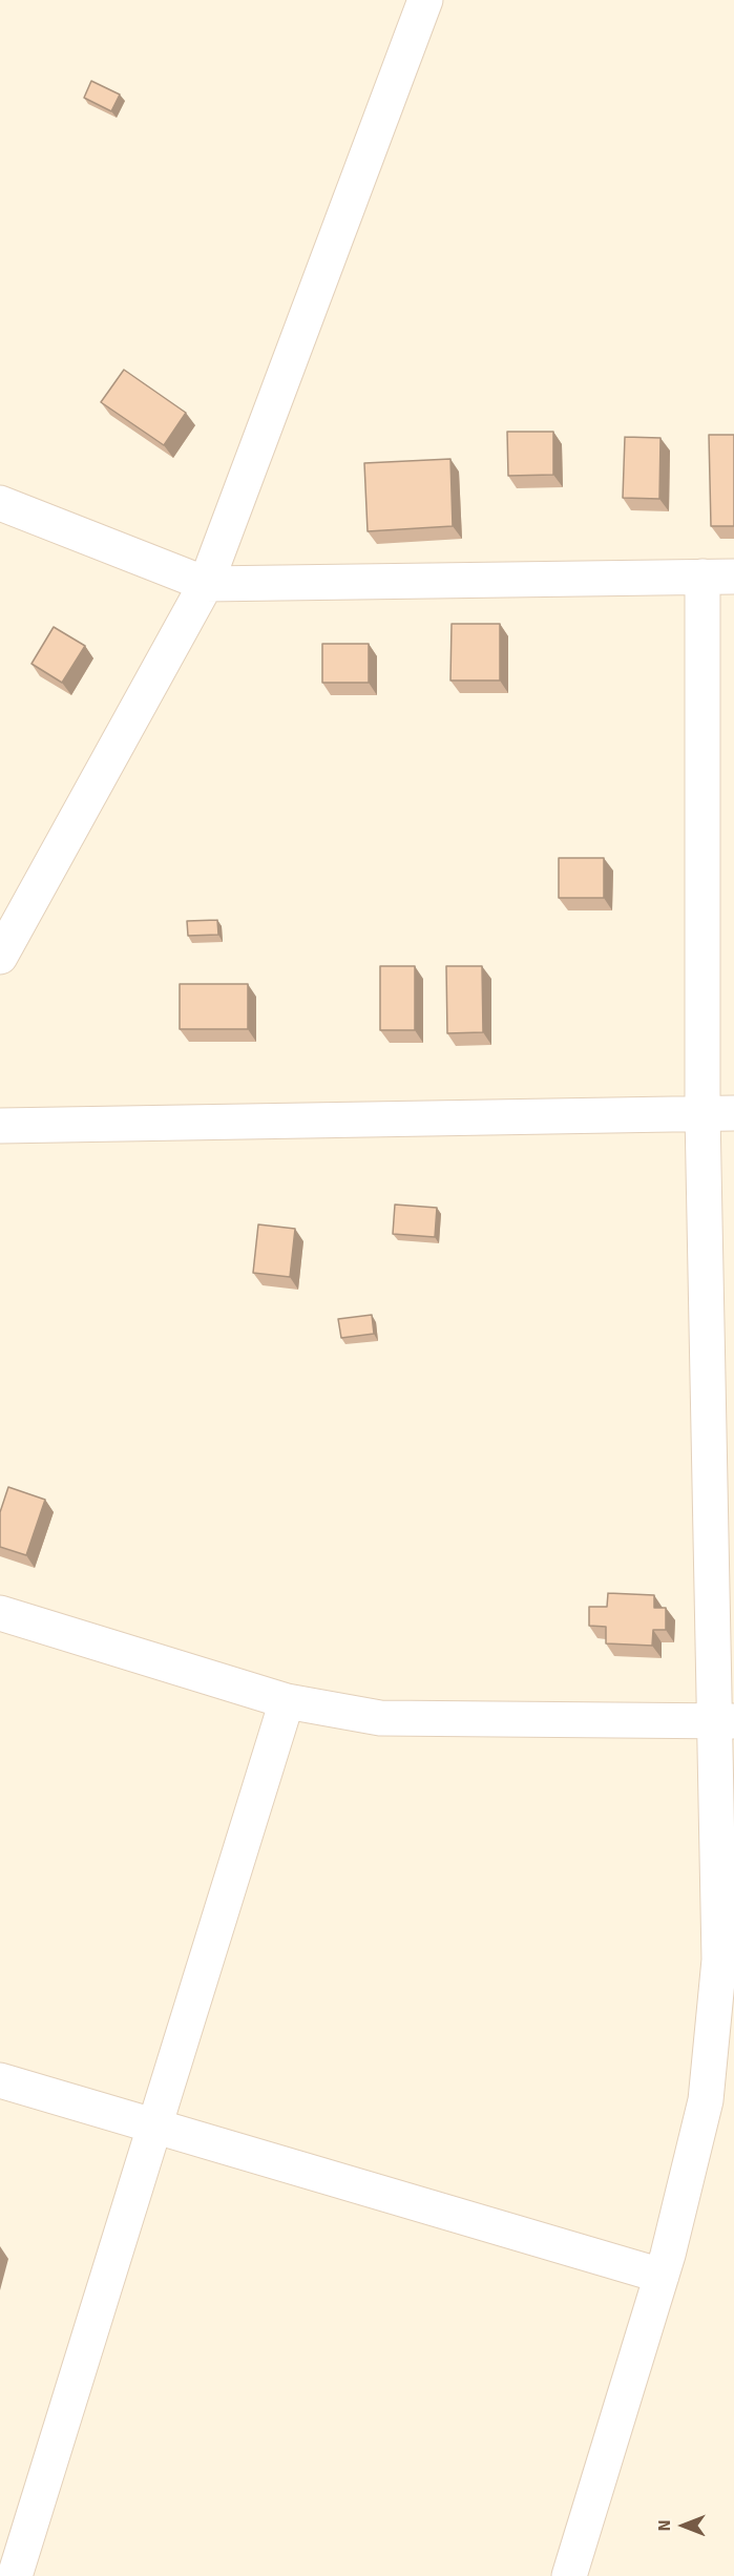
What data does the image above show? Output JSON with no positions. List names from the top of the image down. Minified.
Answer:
{"north":"left"}
